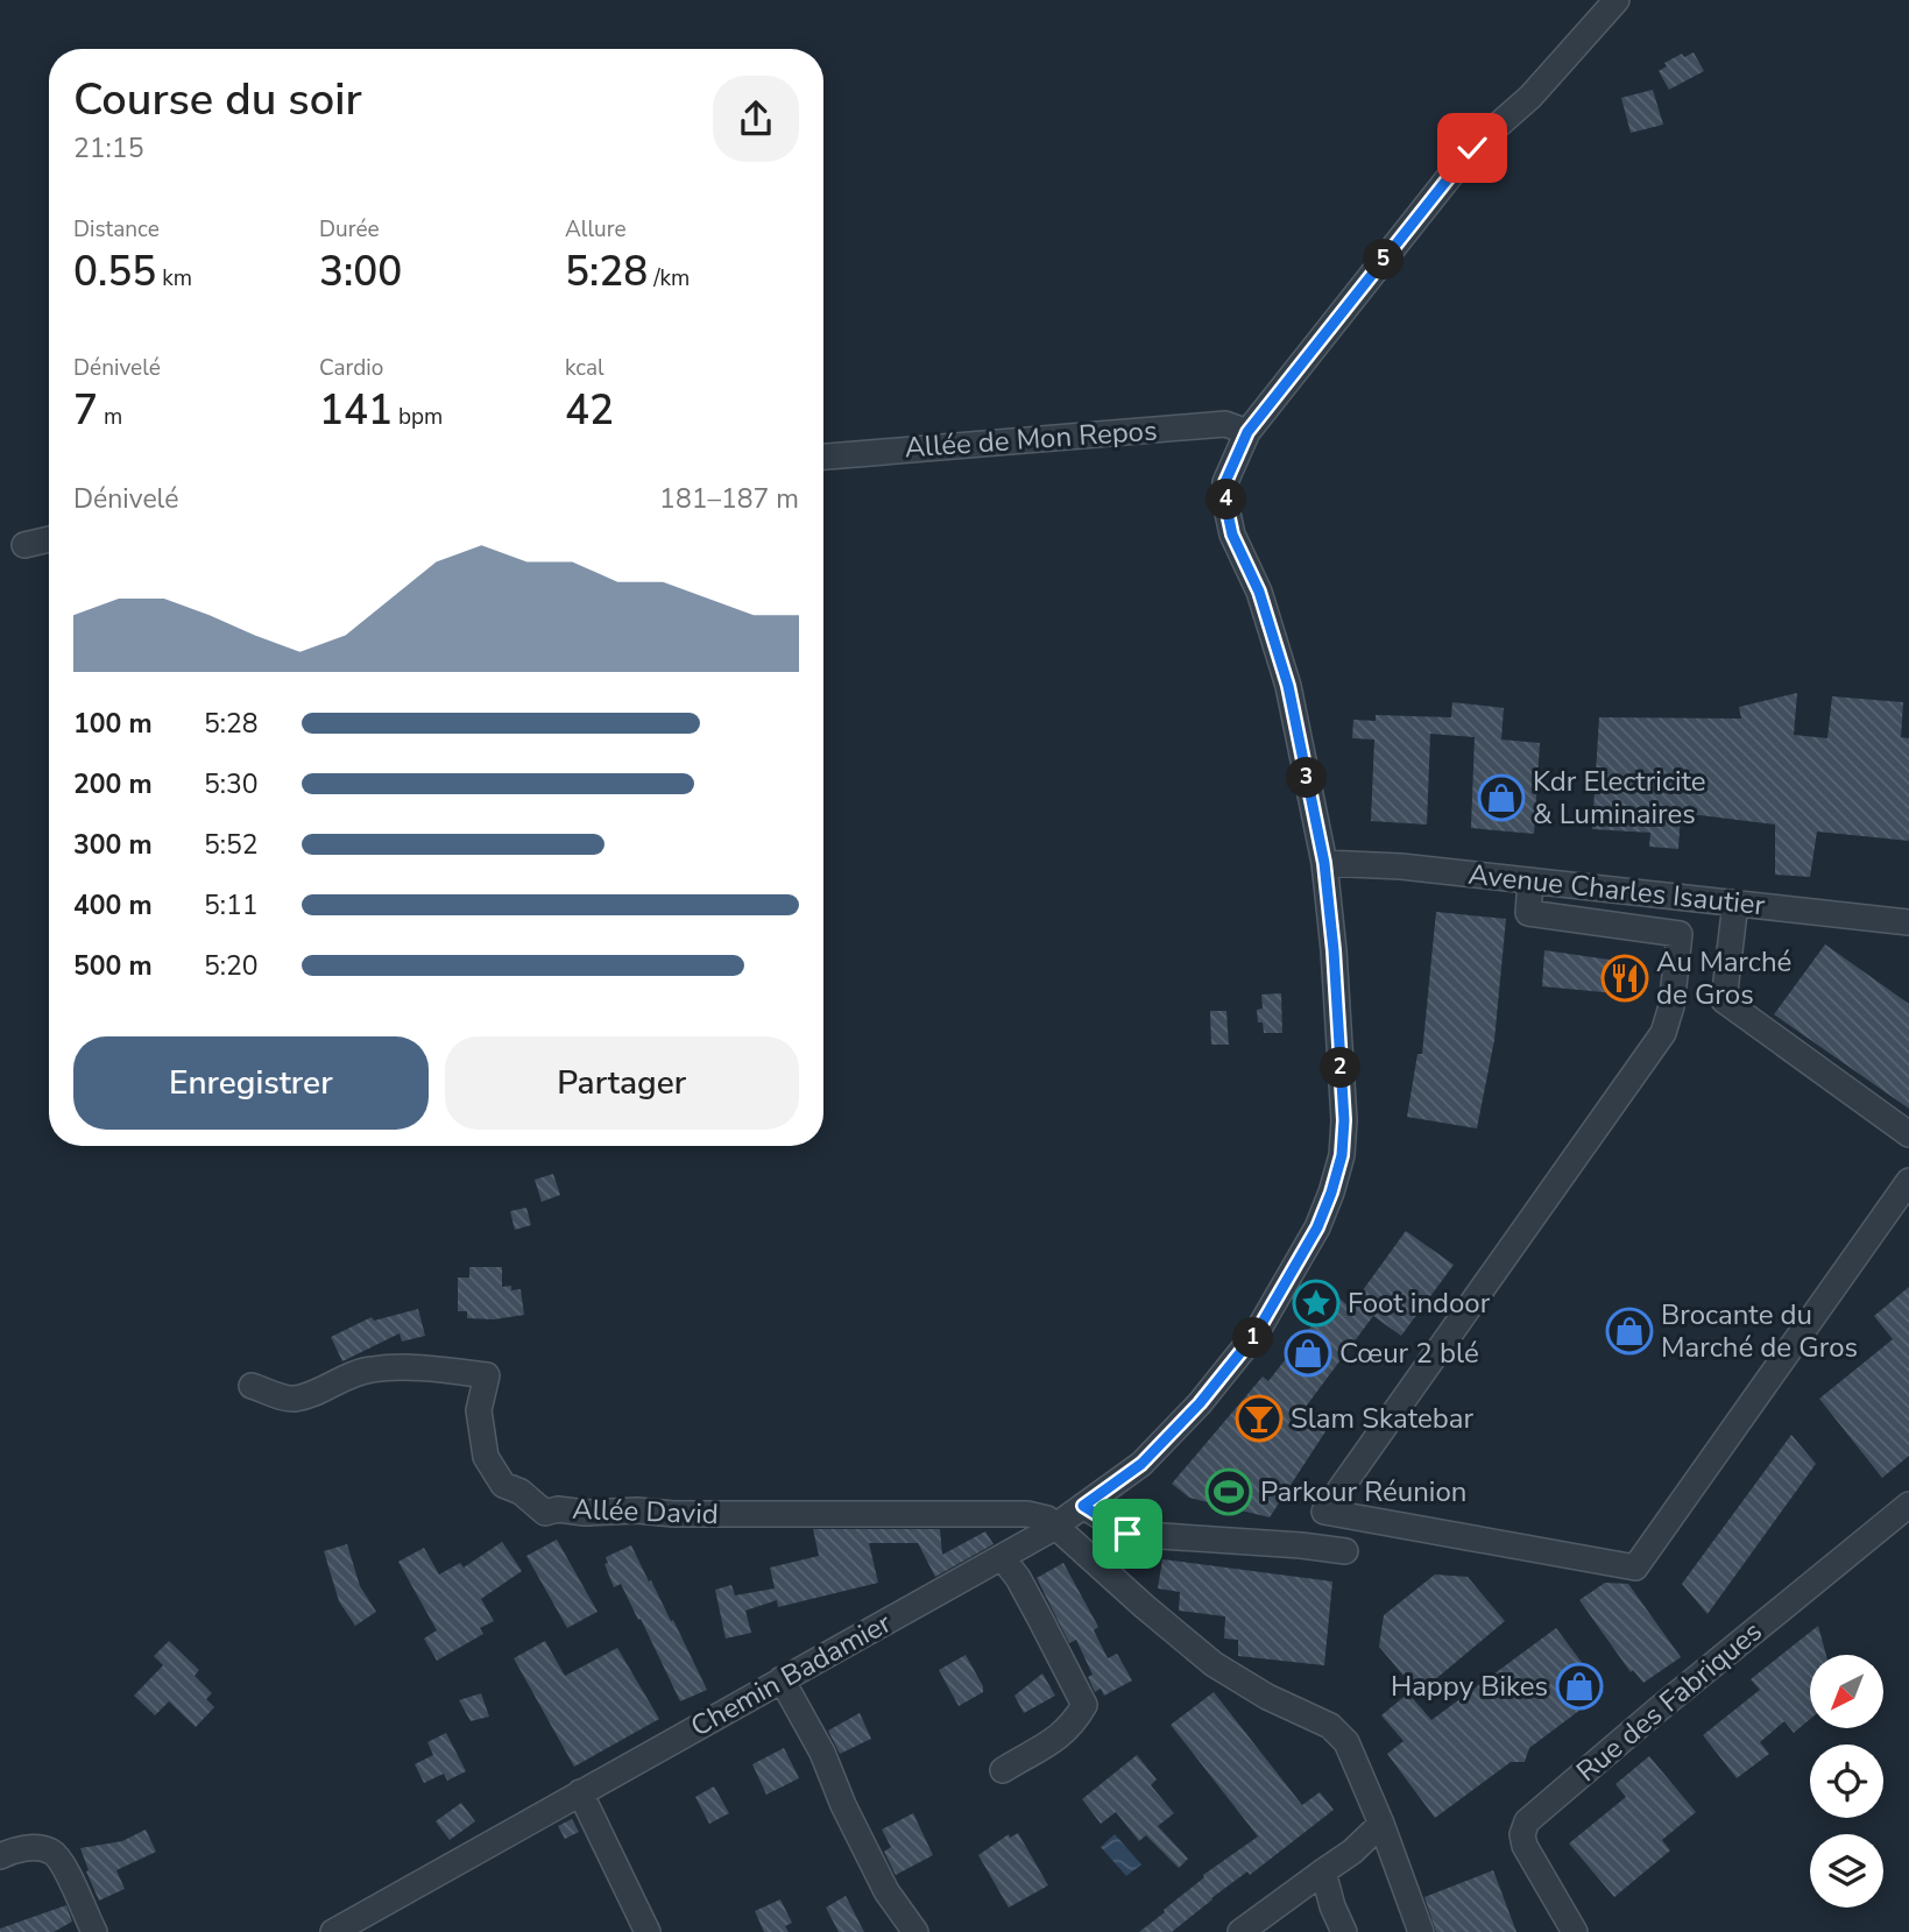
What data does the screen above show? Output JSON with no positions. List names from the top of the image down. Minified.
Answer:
{"streets":{"street":["Allée de Mon Repos","Avenue Charles Isautier","Allée David","Chemin Badamier","Rue des Fabriques"]},"crossings":[["Allée de Mon Repos","Chemin Badamier"],["Avenue Charles Isautier","Chemin Badamier"],["Allée David","Chemin Badamier"]],"places":{"shop":["Kdr Electricite & Luminaires","Brocante du Marché de Gros","Cœur 2 blé","Happy Bikes"],"restaurant":["Au Marché de Gros"],"place":["Foot indoor"],"bar":["Slam Skatebar"],"sports":["Parkour Réunion"]},"north":"bottom left","page":{"heading":["Course du soir","21:15"],"stats":[["Distance","0.55 km"],["Durée","3:00"],["Allure","5:28 /km"],["Dénivelé","7 m"],["Cardio","141 bpm"],["kcal","42"]],"pins":["5","4","3","2","1"],"chart":["Dénivelé","181–187 m"],"list":[{"name":"100 m","note":"5:28"},{"name":"200 m","note":"5:30"},{"name":"300 m","note":"5:52"},{"name":"400 m","note":"5:11"},{"name":"500 m","note":"5:20"}],"buttons":["Enregistrer","Partager"]}}
